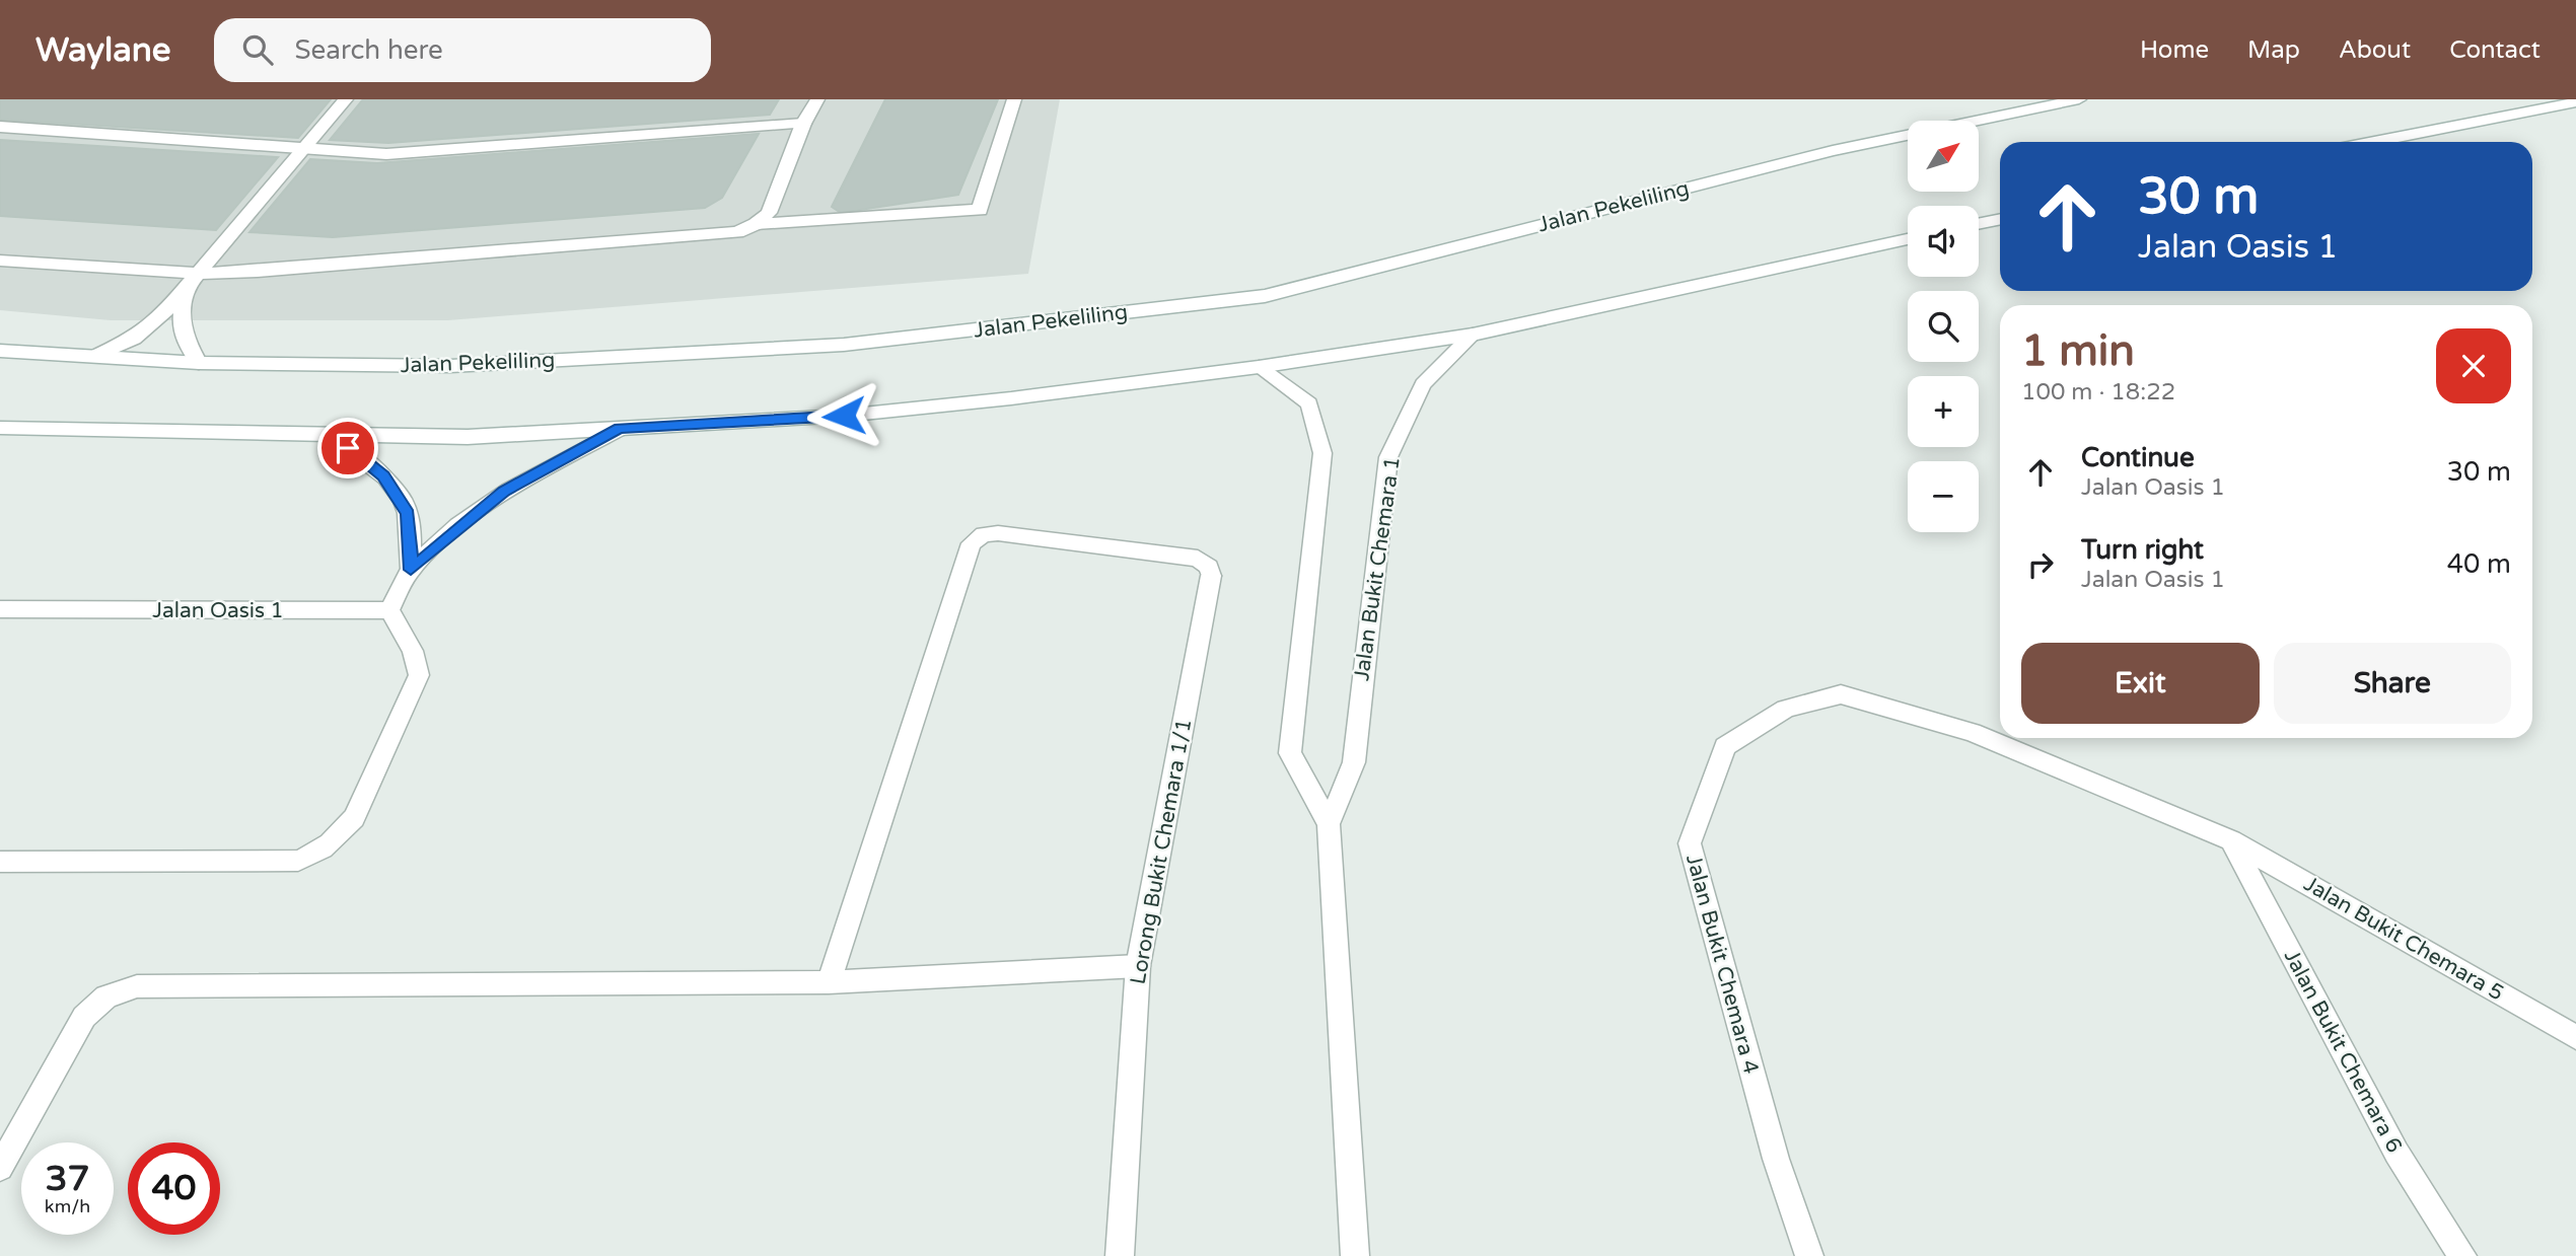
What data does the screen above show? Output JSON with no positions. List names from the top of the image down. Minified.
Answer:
{"streets":{"street":["Jalan Pekeliling","Jalan Bukit Chemara 1","Jalan Oasis 1","Lorong Bukit Chemara 1/1","Jalan Bukit Chemara 5","Jalan Bukit Chemara 4","Jalan Bukit Chemara 6"]},"crossings":[["Jalan Bukit Chemara 5","Jalan Bukit Chemara 4"],["Jalan Bukit Chemara 5","Jalan Bukit Chemara 6"],["Jalan Bukit Chemara 4","Jalan Bukit Chemara 6"]],"north":"top right","page":{"header":"Waylane","search":"Search here","nav":["Home","Map","About","Contact"],"map_buttons":["+","−"],"turn":["30 m","Jalan Oasis 1"],"heading":["1 min","100 m · 18:22"],"list":[{"name":"Continue","note":"Jalan Oasis 1","value":"30 m"},{"name":"Turn right","note":"Jalan Oasis 1","value":"40 m"}],"buttons":["Exit","Share"],"speed":"37 km/h","limit":"40"}}
